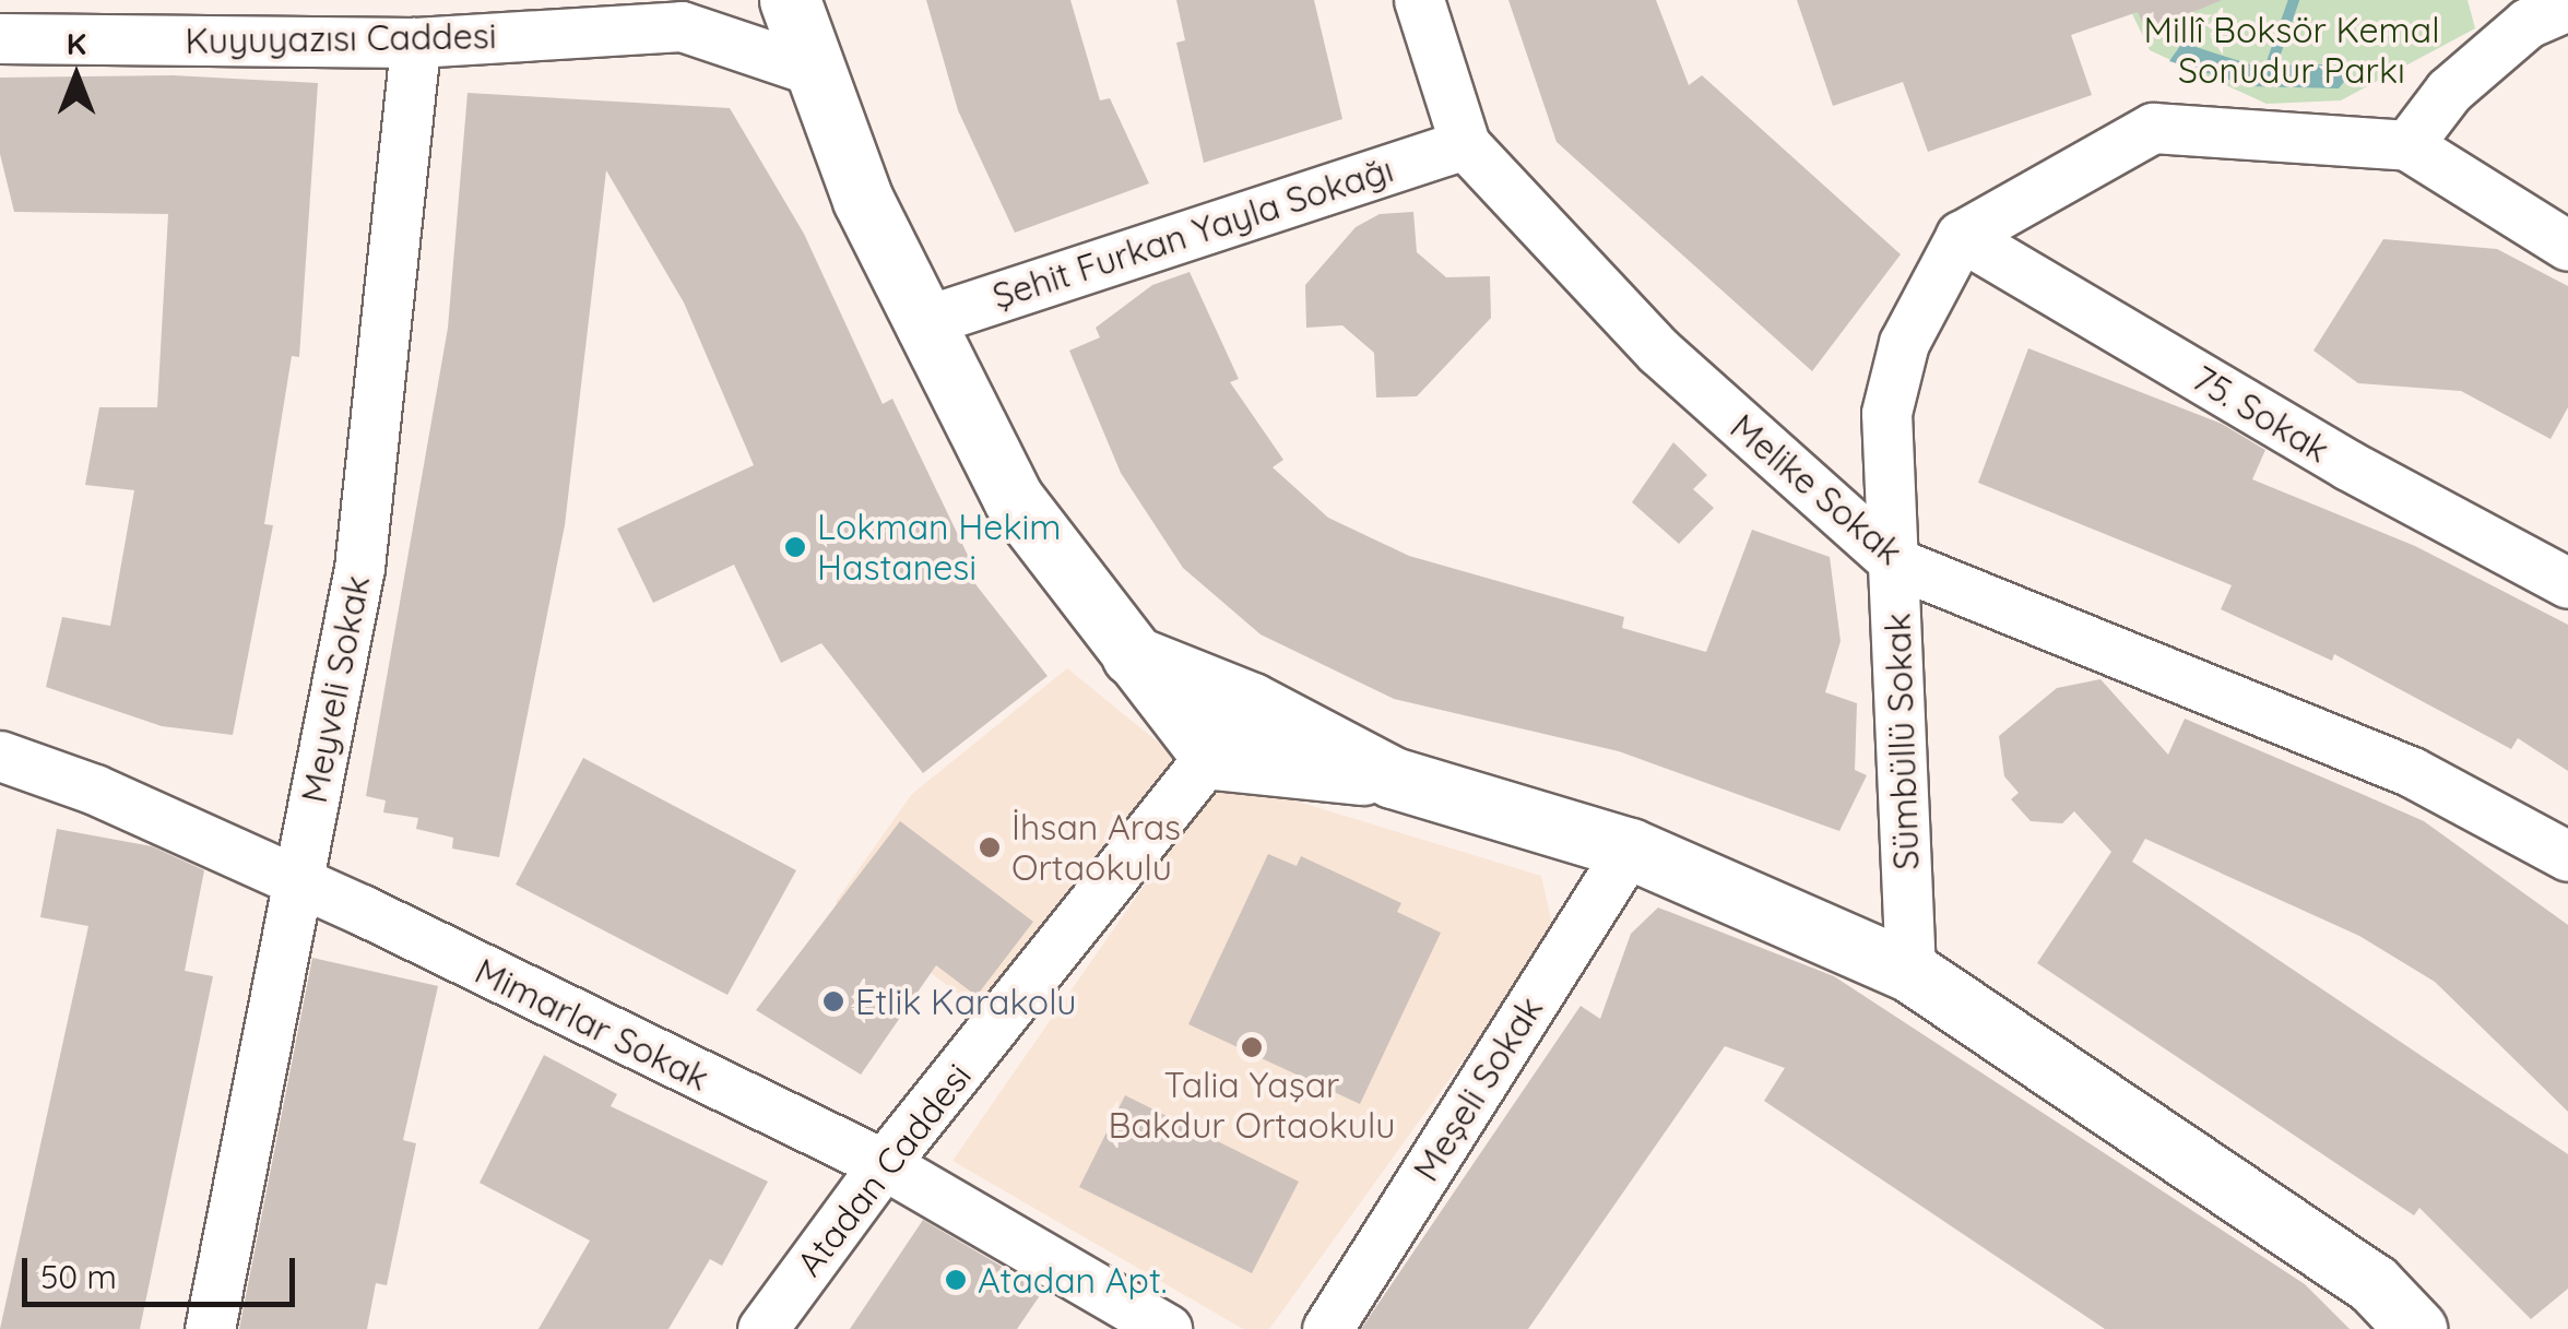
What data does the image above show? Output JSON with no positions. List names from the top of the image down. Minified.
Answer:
{"streets":{"street":["Kuyuyazısı Caddesi","Şehit Furkan Yayla Sokağı","75. Sokak","Melike Sokak","Meyveli Sokak","Sümbüllü Sokak","Mimarlar Sokak","Meşeli Sokak","Atadan Caddesi"]},"crossings":[["Kuyuyazısı Caddesi","Meyveli Sokak"],["Şehit Furkan Yayla Sokağı","Melike Sokak"],["75. Sokak","Sümbüllü Sokak"],["Melike Sokak","Sümbüllü Sokak"],["Meyveli Sokak","Mimarlar Sokak"],["Mimarlar Sokak","Atadan Caddesi"]],"parks":["Millî Boksör Kemal Sonudur Parkı"],"places":["Lokman Hekim Hastanesi","İhsan Aras Ortaokulu","Etlik Karakolu","Talia Yaşar Bakdur Ortaokulu","Atadan Apt."],"scale_bar":"50 m","north":"top"}
